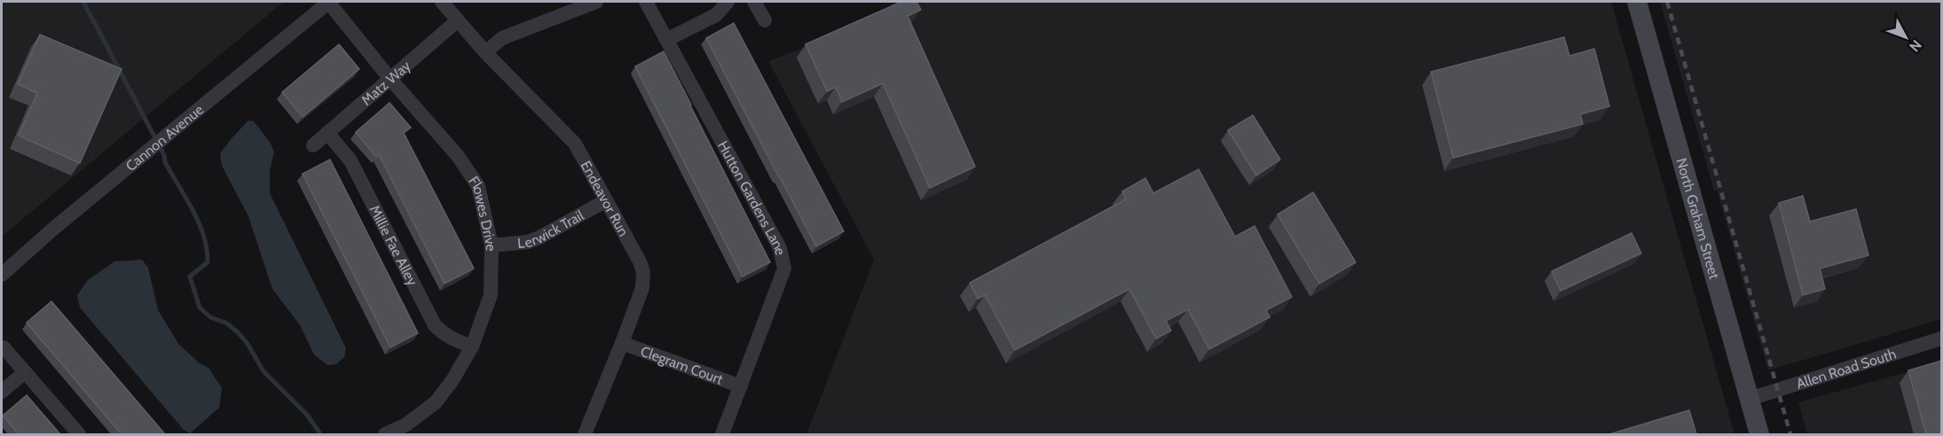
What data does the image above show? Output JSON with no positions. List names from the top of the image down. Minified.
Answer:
{"streets":{"main road":["North Graham Street"],"street":["Matz Way","Cannon Avenue","Endeavor Run","Hutton Gardens Lane","Flowes Drive","Lerwick Trail","Millie Fae Alley","Clegram Court","Allen Road South"]},"crossings":[["Matz Way","Endeavor Run"],["Matz Way","Flowes Drive"],["Matz Way","Millie Fae Alley"],["Cannon Avenue","Flowes Drive"],["Endeavor Run","Lerwick Trail"],["Endeavor Run","Clegram Court"],["Hutton Gardens Lane","Clegram Court"],["Flowes Drive","Lerwick Trail"],["Flowes Drive","Millie Fae Alley"],["North Graham Street","Allen Road South"]],"north":"bottom right"}
